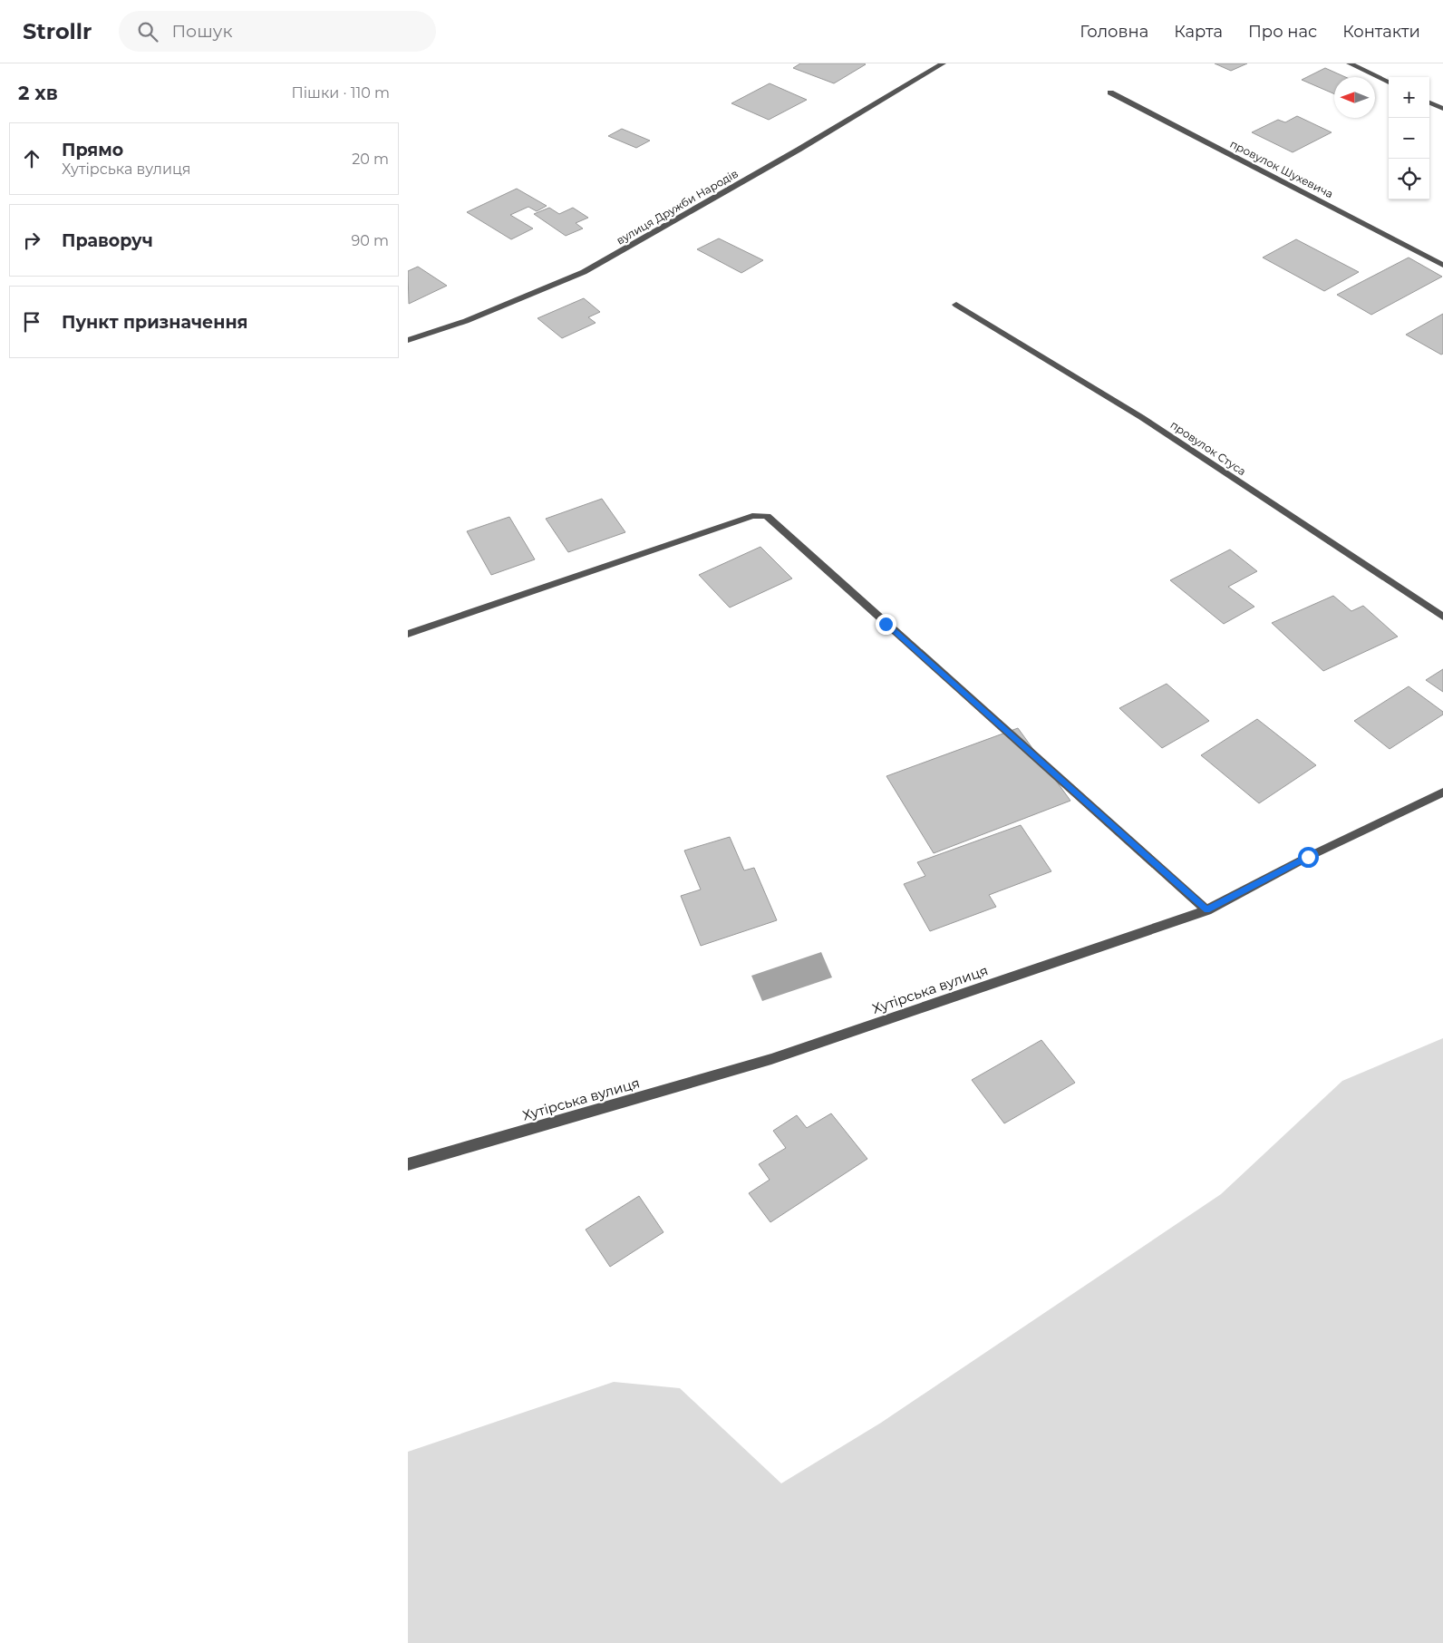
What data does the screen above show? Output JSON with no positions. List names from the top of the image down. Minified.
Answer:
{"streets":{"street":["провулок Шухевича","вулиця Дружби Народів","провулок Стуса","Хутірська вулиця"]},"north":"left","page":{"header":"Strollr","search":"Пошук","nav":["Головна","Карта","Про нас","Контакти"],"heading":["2 хв","Пішки · 110 m"],"map_buttons":["+","−"],"list":[["Прямо","Хутірська вулиця","20 m"],["Праворуч","90 m"],"Пункт призначення"]}}
